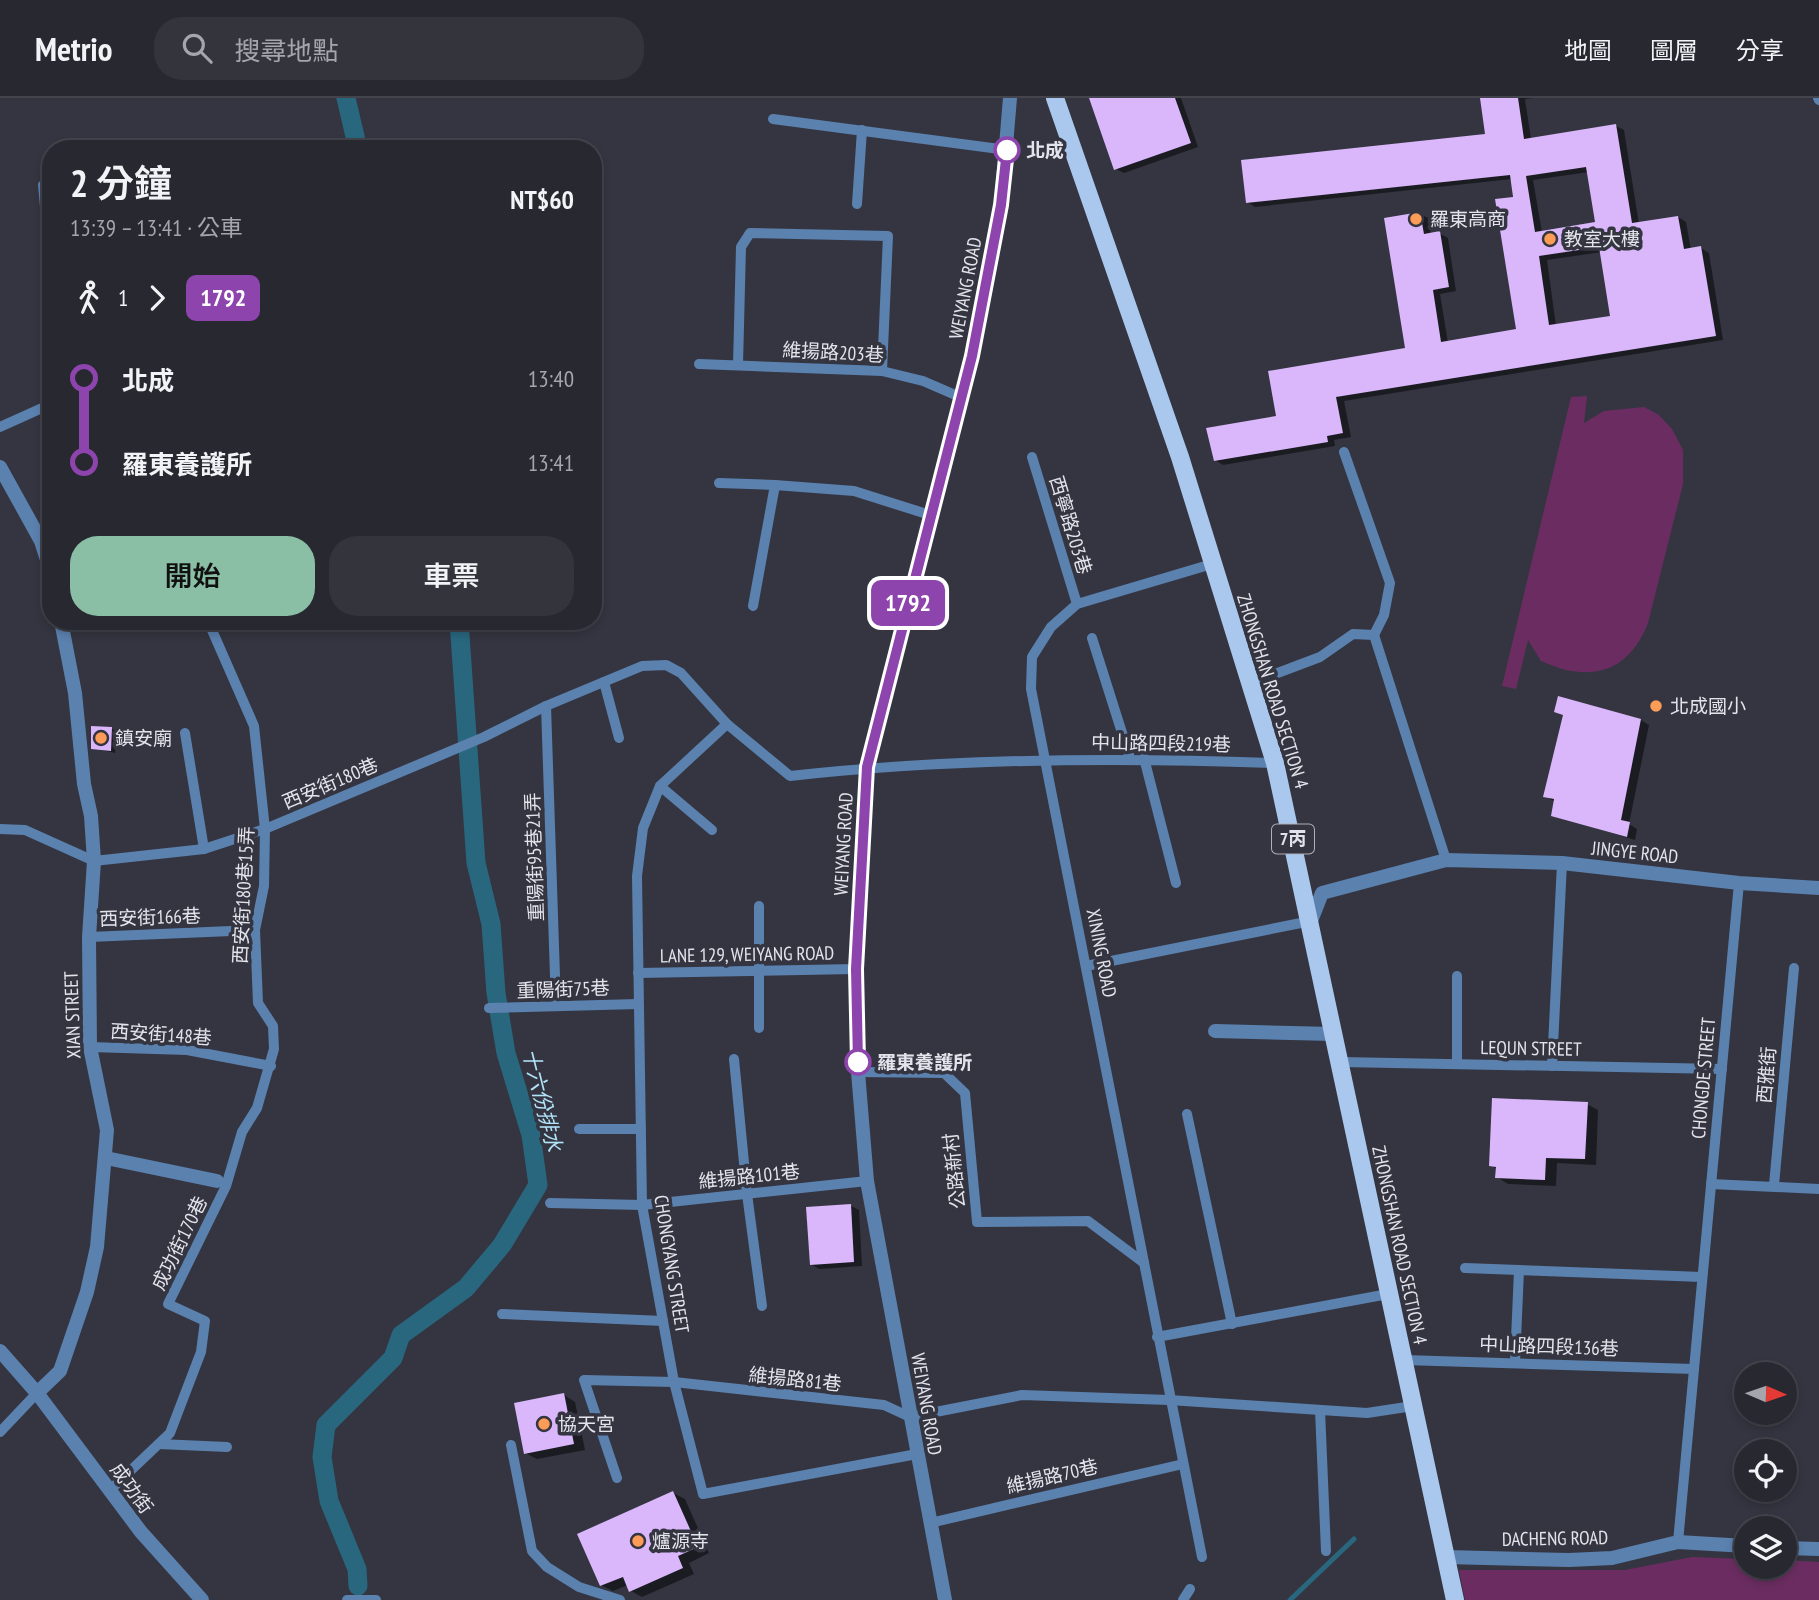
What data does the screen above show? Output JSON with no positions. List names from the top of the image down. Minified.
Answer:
{"streets":{"main road":["ZHONGSHAN ROAD SECTION 4","7丙"],"street":["WEIYANG ROAD","JINGYE ROAD","XIAN STREET","成功街","DACHENG ROAD"],"lane":["維揚路203巷","西寧路203巷","中山路四段219巷","西安街180巷","重陽街95巷21弄","西安街180巷15弄","西安街166巷","XINING ROAD","LANE 129, WEIYANG ROAD","重陽街75巷","西安街148巷","LEQUN STREET","西雅街","CHONGDE STREET","公路新村","維揚路101巷","成功街170巷","CHONGYANG STREET","中山路四段136巷","維揚路81巷","維揚路70巷"]},"crossings":[["WEIYANG ROAD","維揚路203巷"],["WEIYANG ROAD","中山路四段219巷"],["WEIYANG ROAD","LANE 129, WEIYANG ROAD"],["WEIYANG ROAD","公路新村"],["WEIYANG ROAD","維揚路101巷"],["WEIYANG ROAD","CHONGYANG STREET"],["WEIYANG ROAD","維揚路81巷"],["WEIYANG ROAD","維揚路70巷"],["西寧路203巷","XINING ROAD"],["ZHONGSHAN ROAD SECTION 4","中山路四段219巷"],["ZHONGSHAN ROAD SECTION 4","JINGYE ROAD"],["ZHONGSHAN ROAD SECTION 4","XINING ROAD"],["ZHONGSHAN ROAD SECTION 4","LEQUN STREET"],["ZHONGSHAN ROAD SECTION 4","中山路四段136巷"],["ZHONGSHAN ROAD SECTION 4","DACHENG ROAD"],["中山路四段219巷","西安街180巷"],["中山路四段219巷","XINING ROAD"],["中山路四段219巷","CHONGYANG STREET"],["西安街180巷","重陽街95巷21弄"],["西安街180巷","西安街180巷15弄"],["西安街180巷","XIAN STREET"],["西安街180巷","CHONGYANG STREET"],["JINGYE ROAD","CHONGDE STREET"],["重陽街95巷21弄","重陽街75巷"],["西安街180巷15弄","西安街166巷"],["西安街180巷15弄","成功街170巷"],["西安街166巷","XIAN STREET"],["XINING ROAD","公路新村"],["XINING ROAD","維揚路70巷"],["LANE 129, WEIYANG ROAD","CHONGYANG STREET"],["重陽街75巷","CHONGYANG STREET"],["XIAN STREET","西安街148巷"],["XIAN STREET","成功街"],["西安街148巷","成功街170巷"],["LEQUN STREET","CHONGDE STREET"],["CHONGDE STREET","中山路四段136巷"],["CHONGDE STREET","DACHENG ROAD"],["維揚路101巷","CHONGYANG STREET"],["成功街170巷","成功街"],["CHONGYANG STREET","維揚路81巷"]],"water":["十六份排水"],"places":["北成","羅東高商","教室大樓","北成國小","鎮安廟","羅東養護所","協天宮","爐源寺"],"lines":["bus line 1792"],"north":"right","page":{"header":"Metrio","search":"搜尋地點","nav":["地圖","圖層","分享"],"on_map":"1792","heading":["2 分鐘","13:39 – 13:41 · 公車","NT$60"],"legs":["1","1792"],"list":[{"name":"北成","value":"13:40"},{"name":"羅東養護所","value":"13:41"}],"buttons":["開始","車票"]}}
